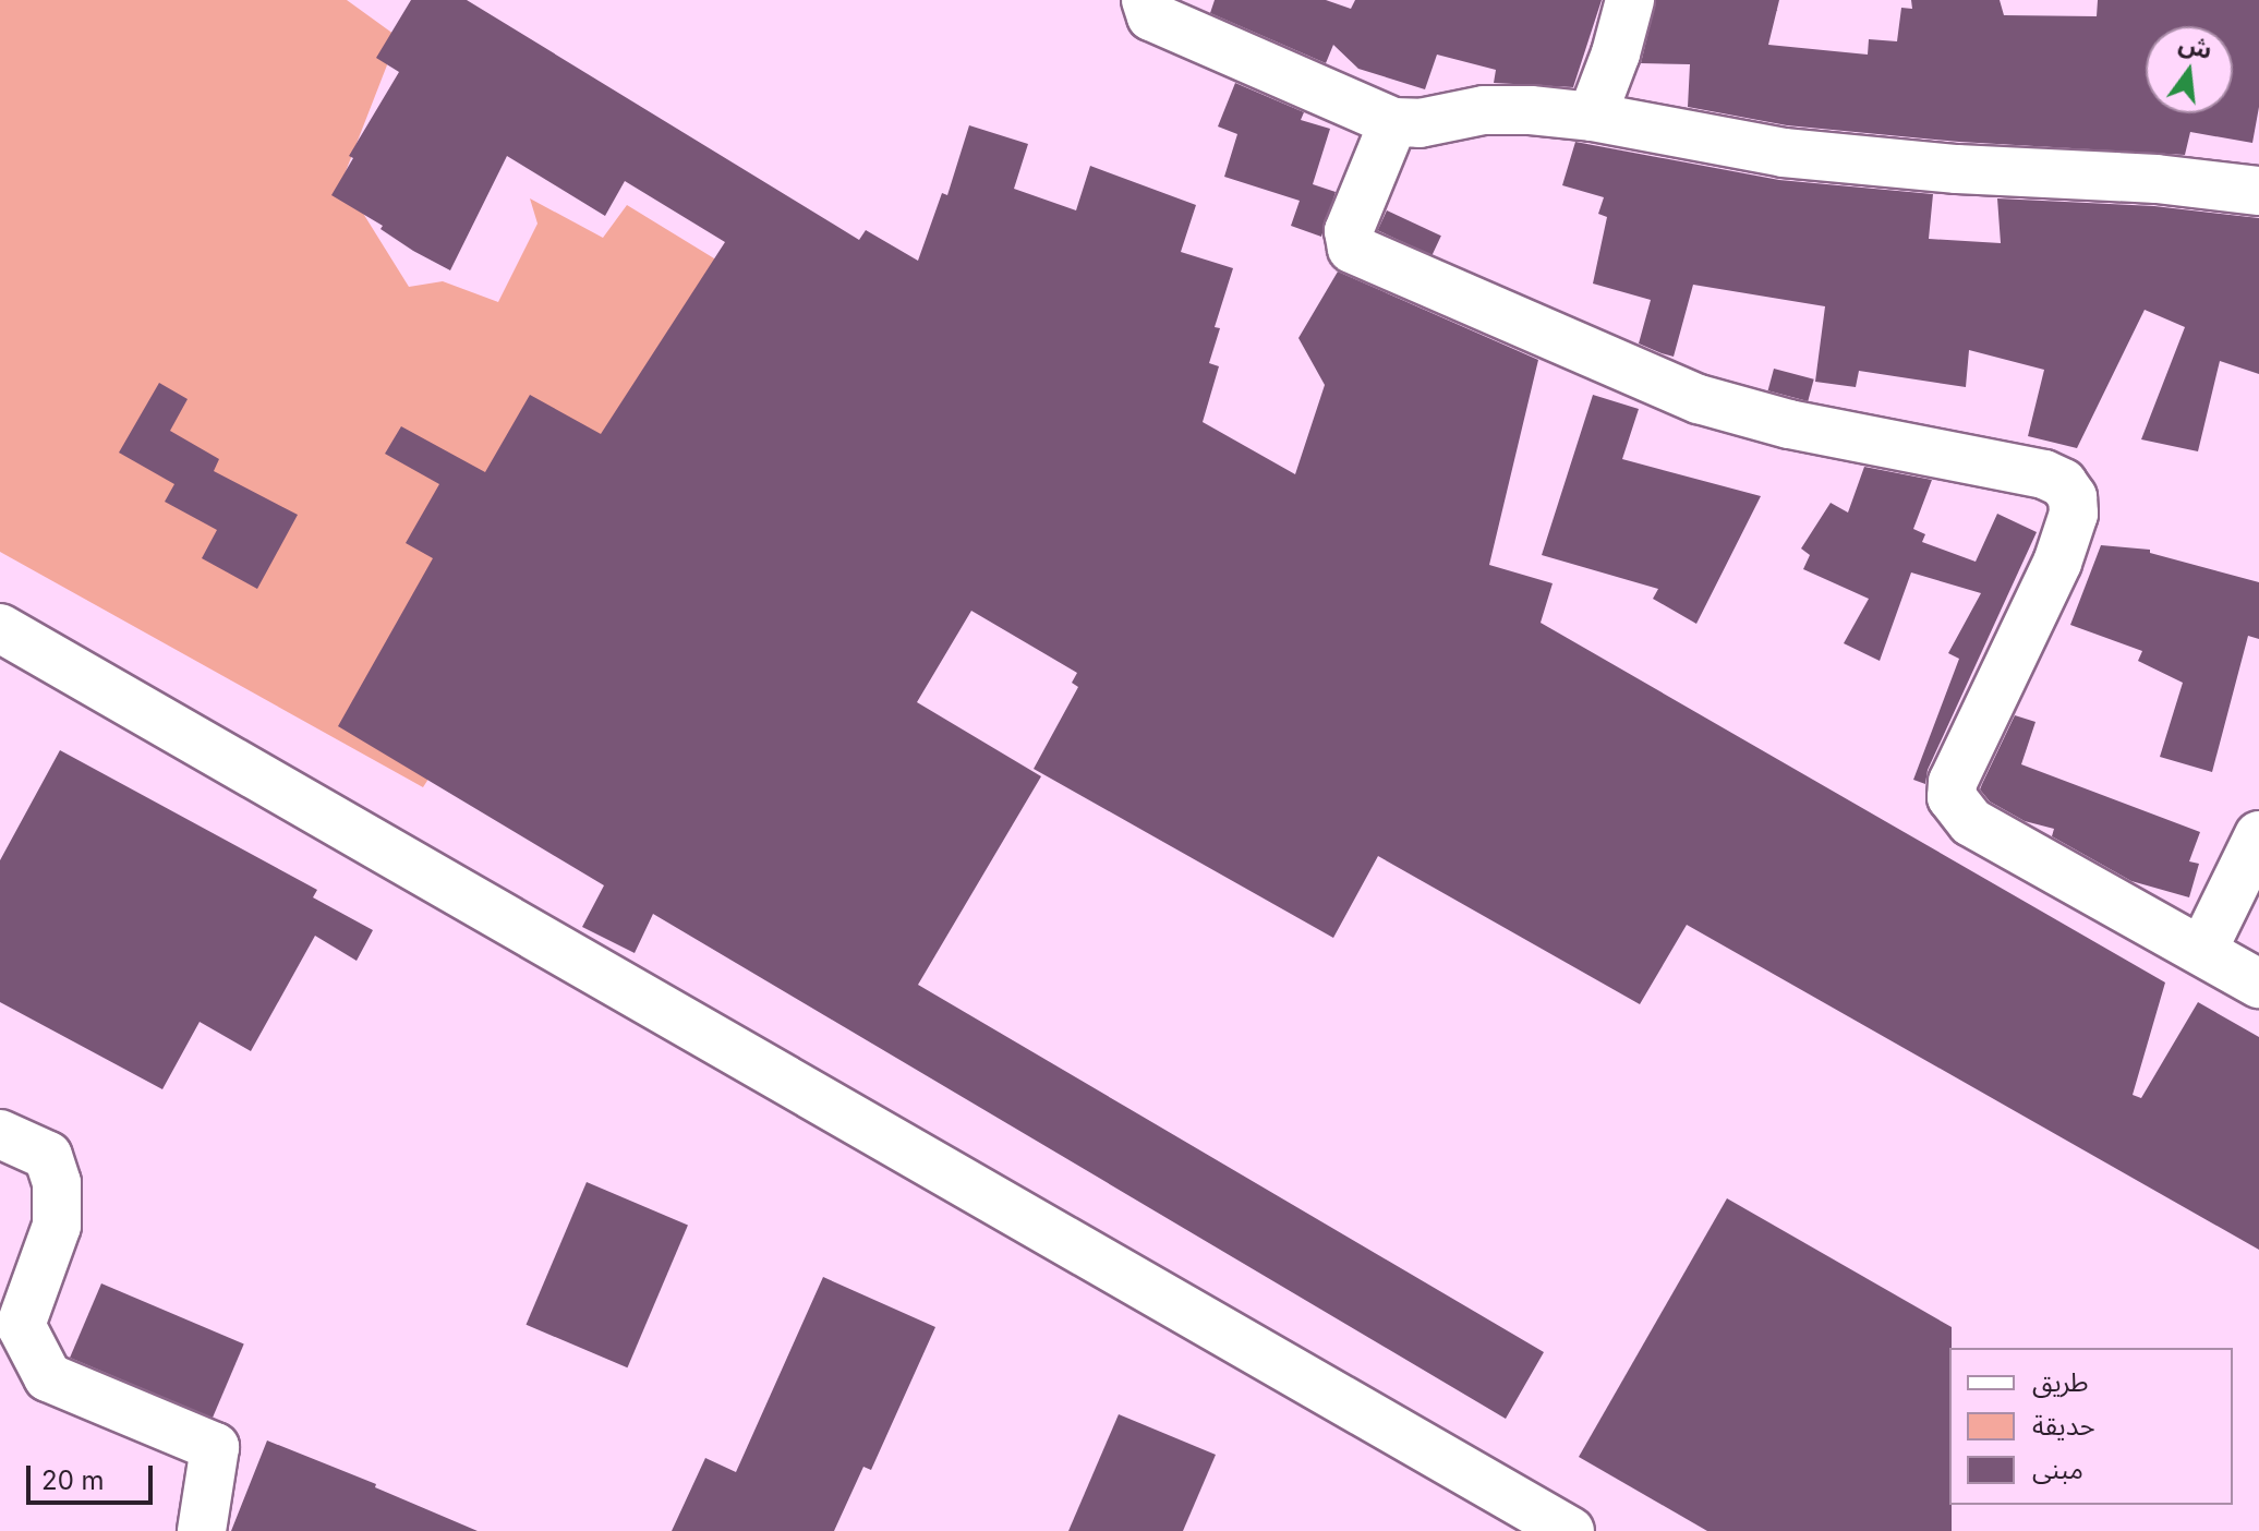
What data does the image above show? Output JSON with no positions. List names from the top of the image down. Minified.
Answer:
{"legend":["طريق","حديقة","مبنى"],"scale_bar":"20 m","north":"top"}
